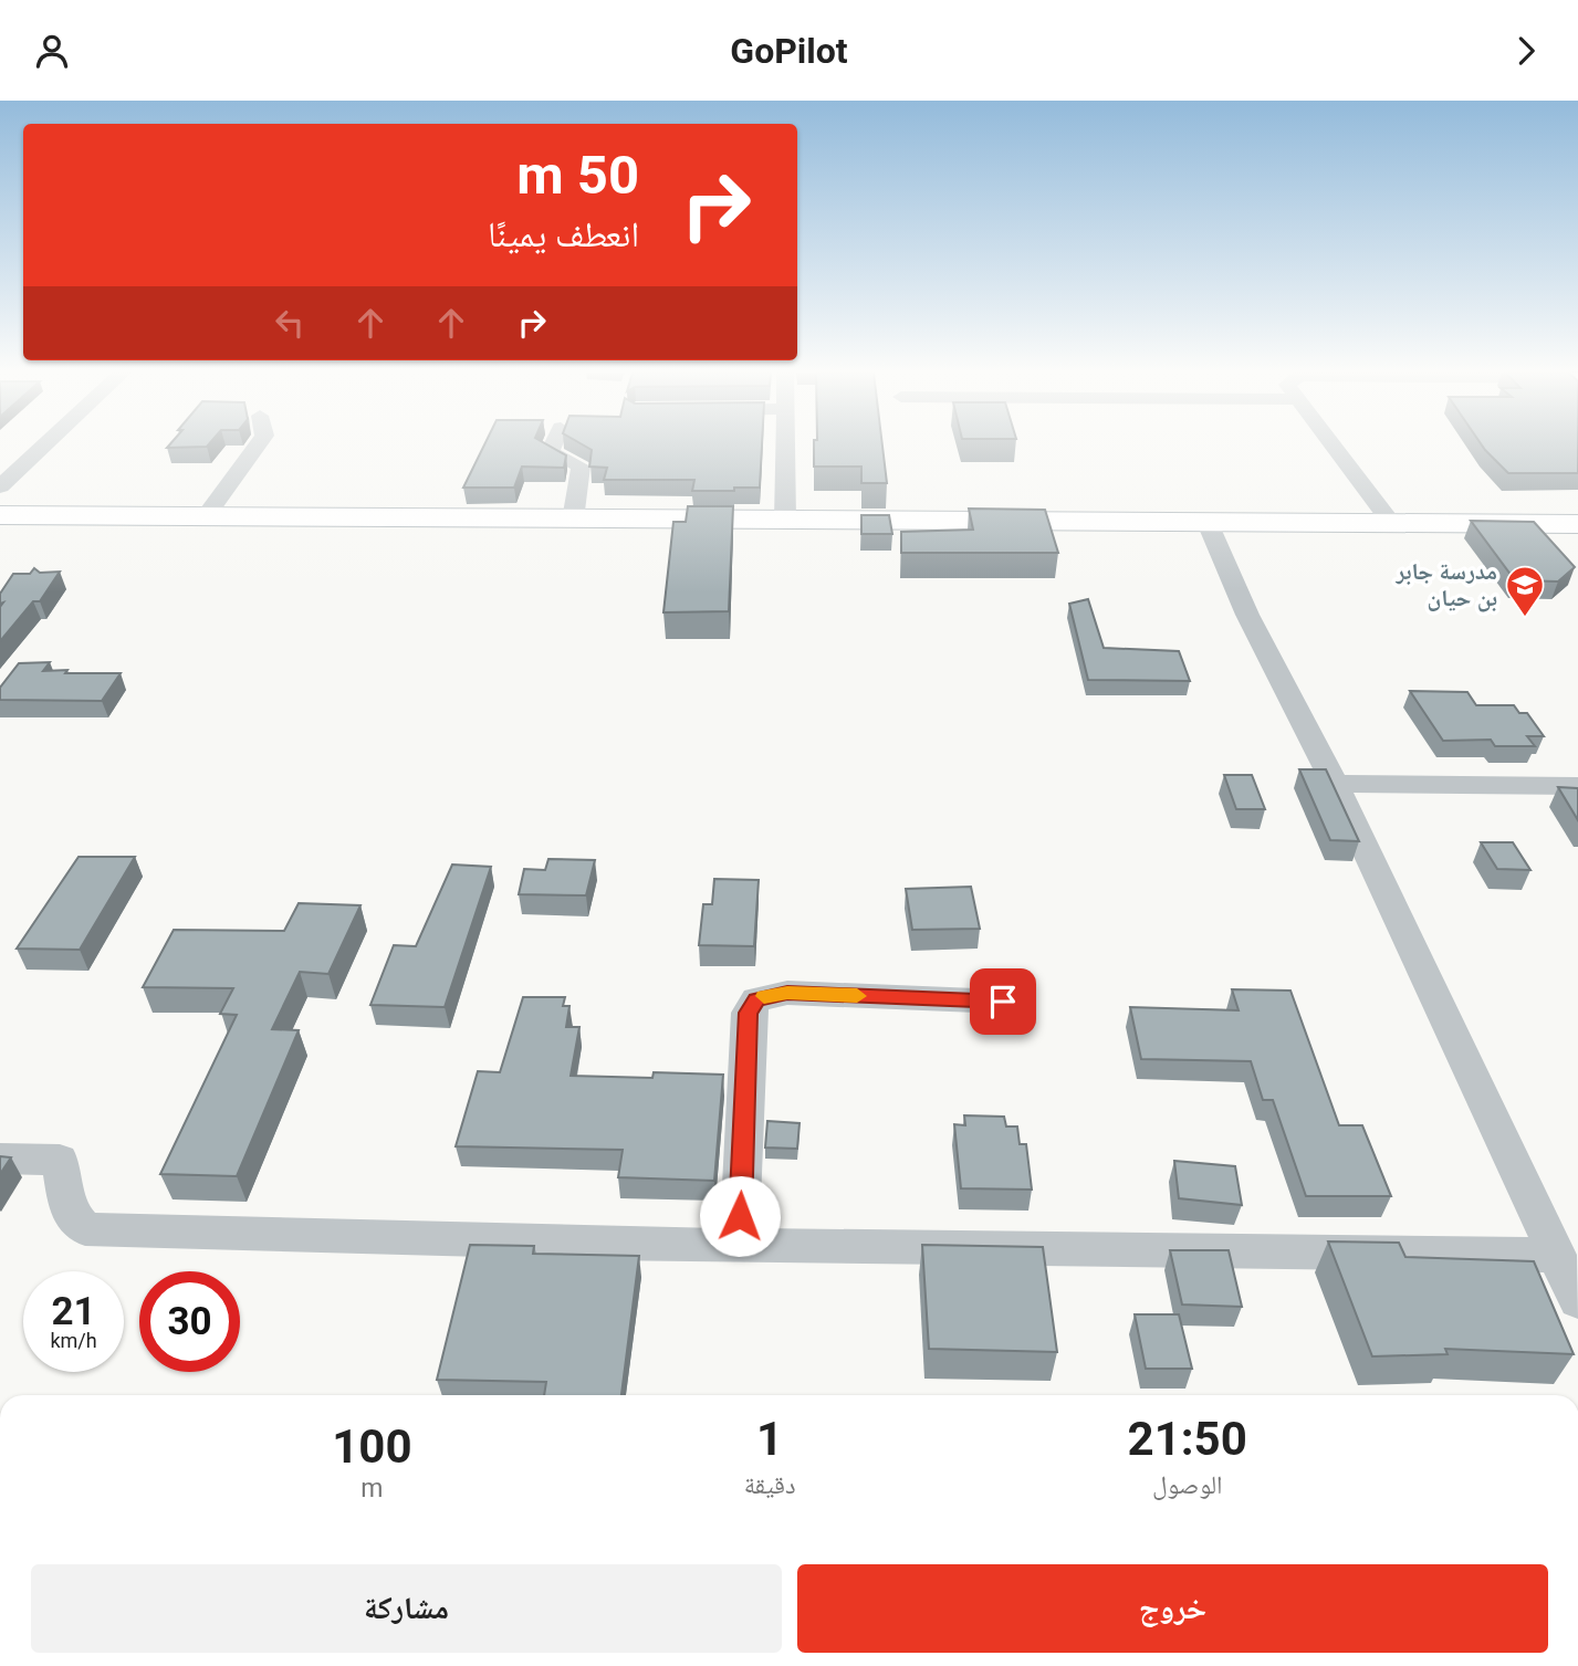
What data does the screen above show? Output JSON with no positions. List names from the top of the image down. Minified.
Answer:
{"places":{"school or university":["مدرسة جابر بن حيان"]},"page":{"header":"GoPilot","turn":["50 m","انعطف يمينًا"],"speed":"21 km/h","limit":"30","eta":["21:50","الوصول","1","دقيقة","100","m"],"buttons":["خروج","مشاركة"]}}
